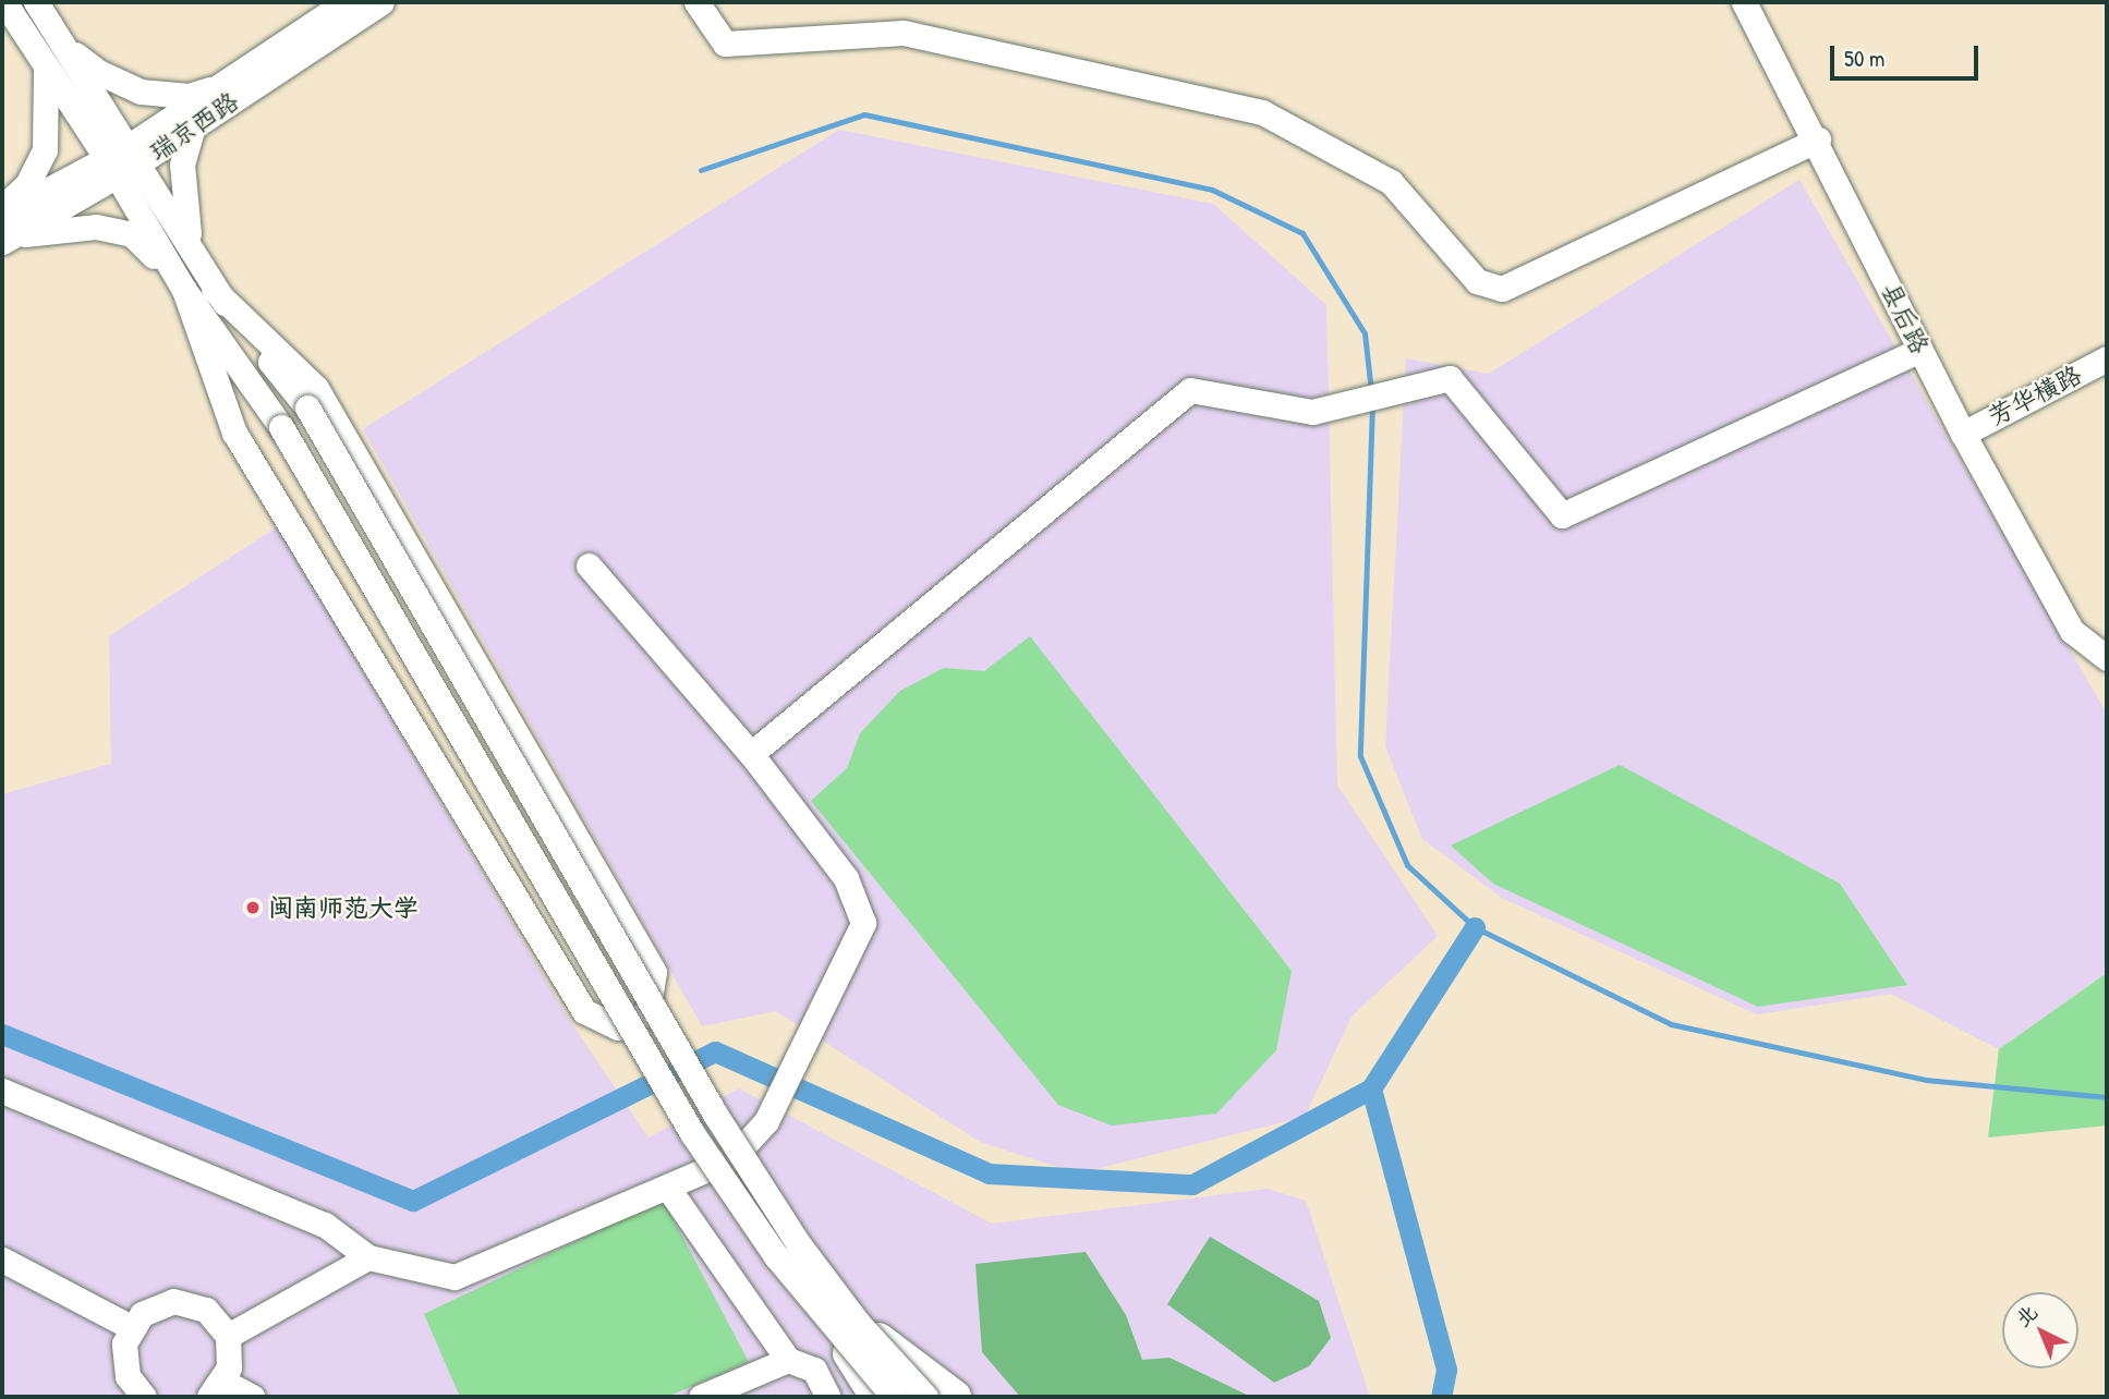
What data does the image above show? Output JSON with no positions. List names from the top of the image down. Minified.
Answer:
{"streets":{"street":["瑞京西路","县后路","芳华横路"]},"crossings":[["县后路","芳华横路"]],"places":["闽南师范大学"],"scale_bar":"50 m","north":"top left"}
